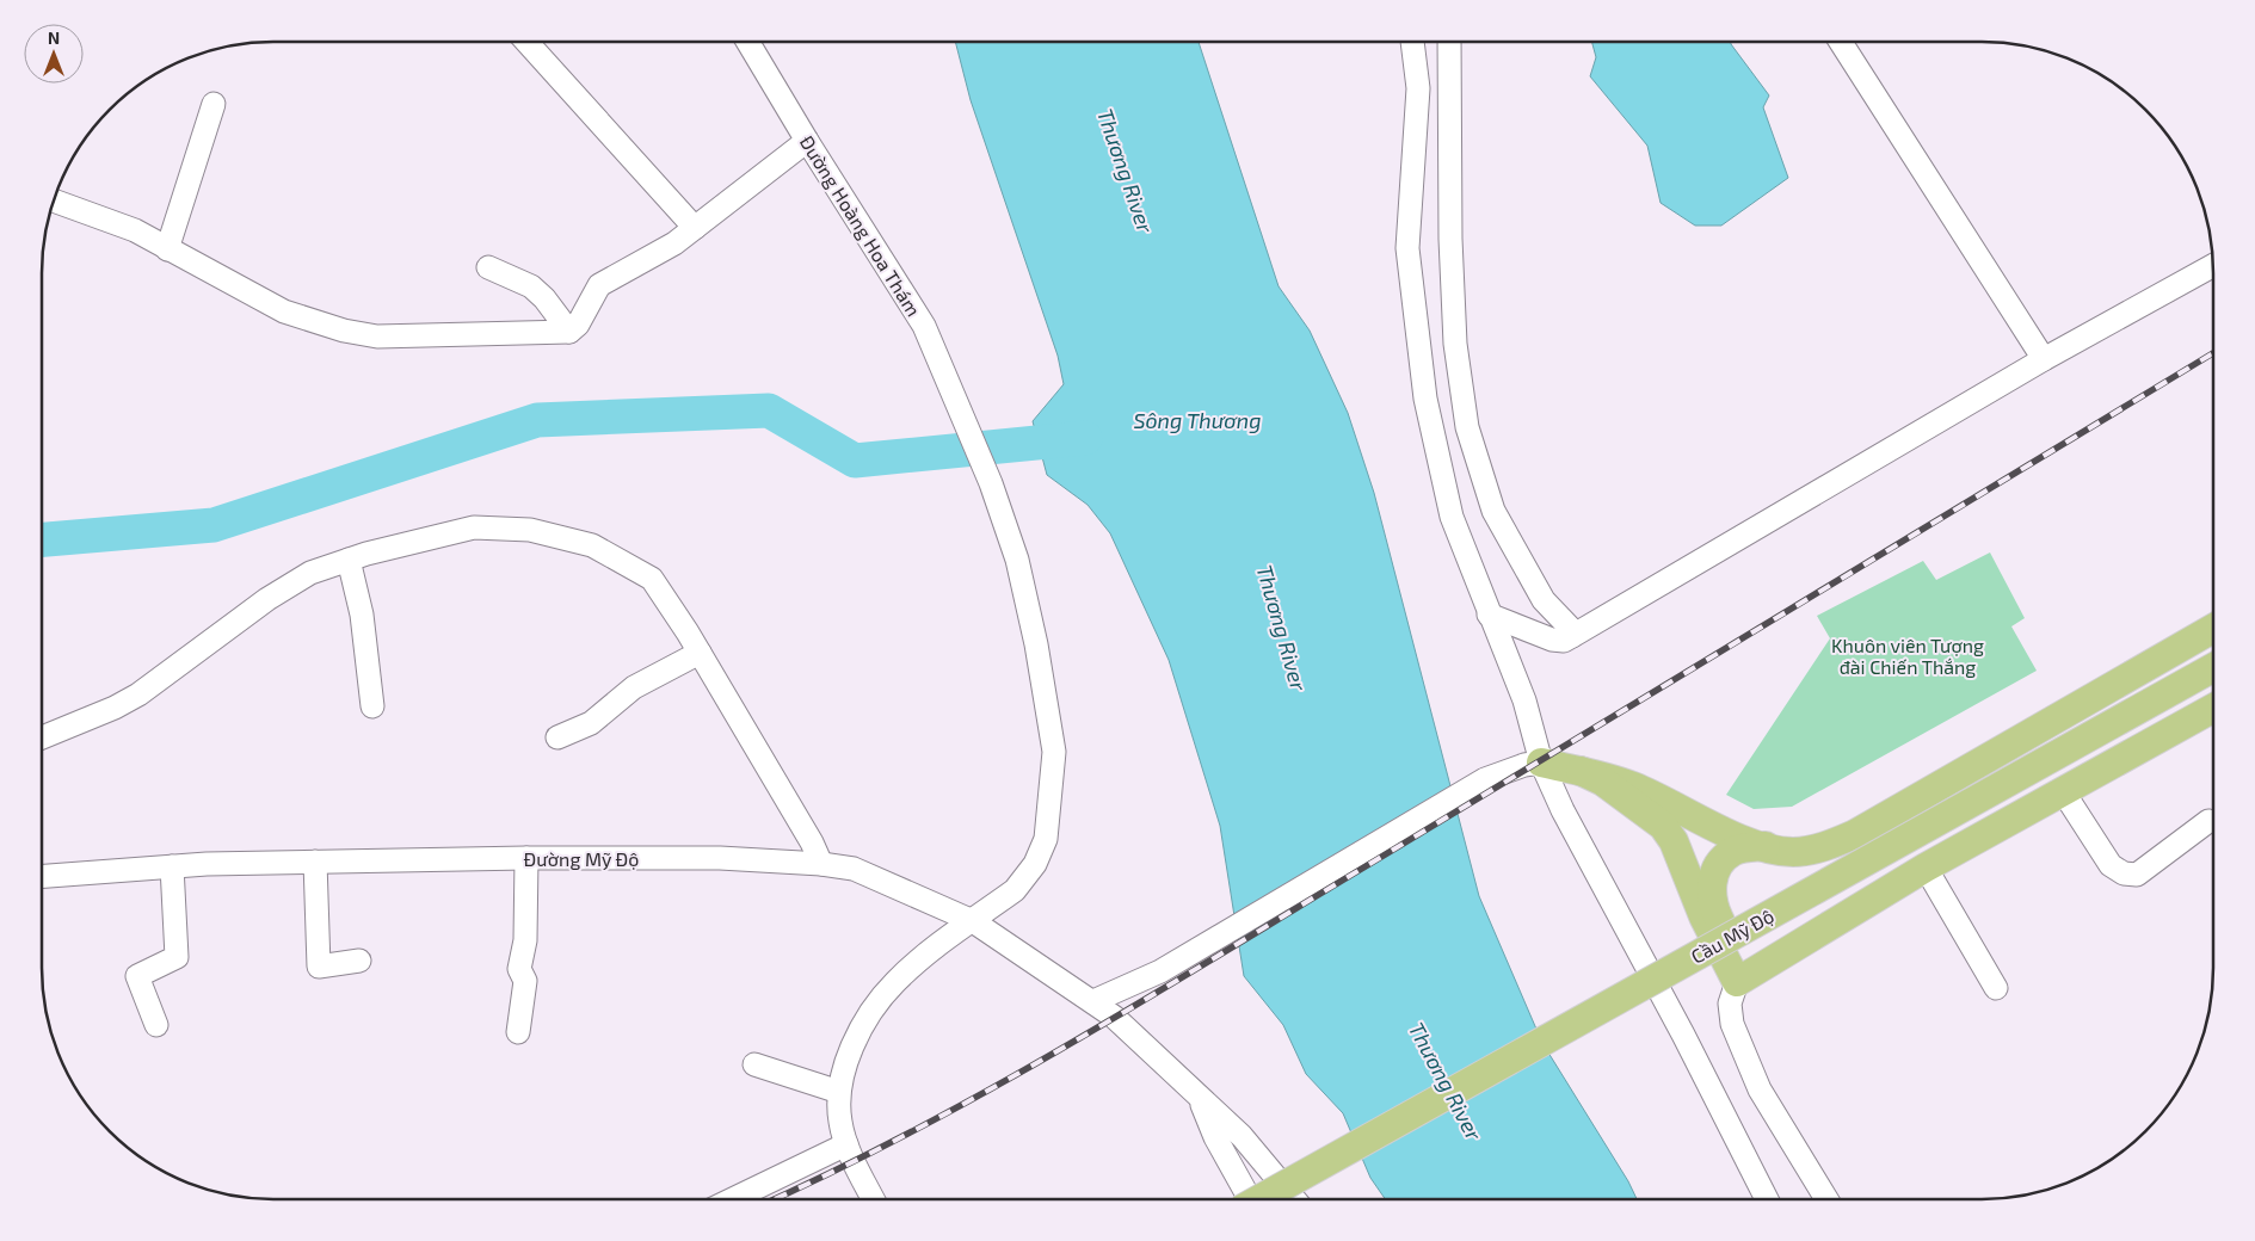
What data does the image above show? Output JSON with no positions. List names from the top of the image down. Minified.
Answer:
{"streets":{"main road":["Cầu Mỹ Độ"],"street":["Đường Hoàng Hoa Thám","Đường Mỹ Độ"]},"crossings":[["Đường Hoàng Hoa Thám","Đường Mỹ Độ"]],"water":["Thương River","Sông Thương"],"parks":["Khuôn viên Tượng đài Chiến Thắng"],"north":"top"}
